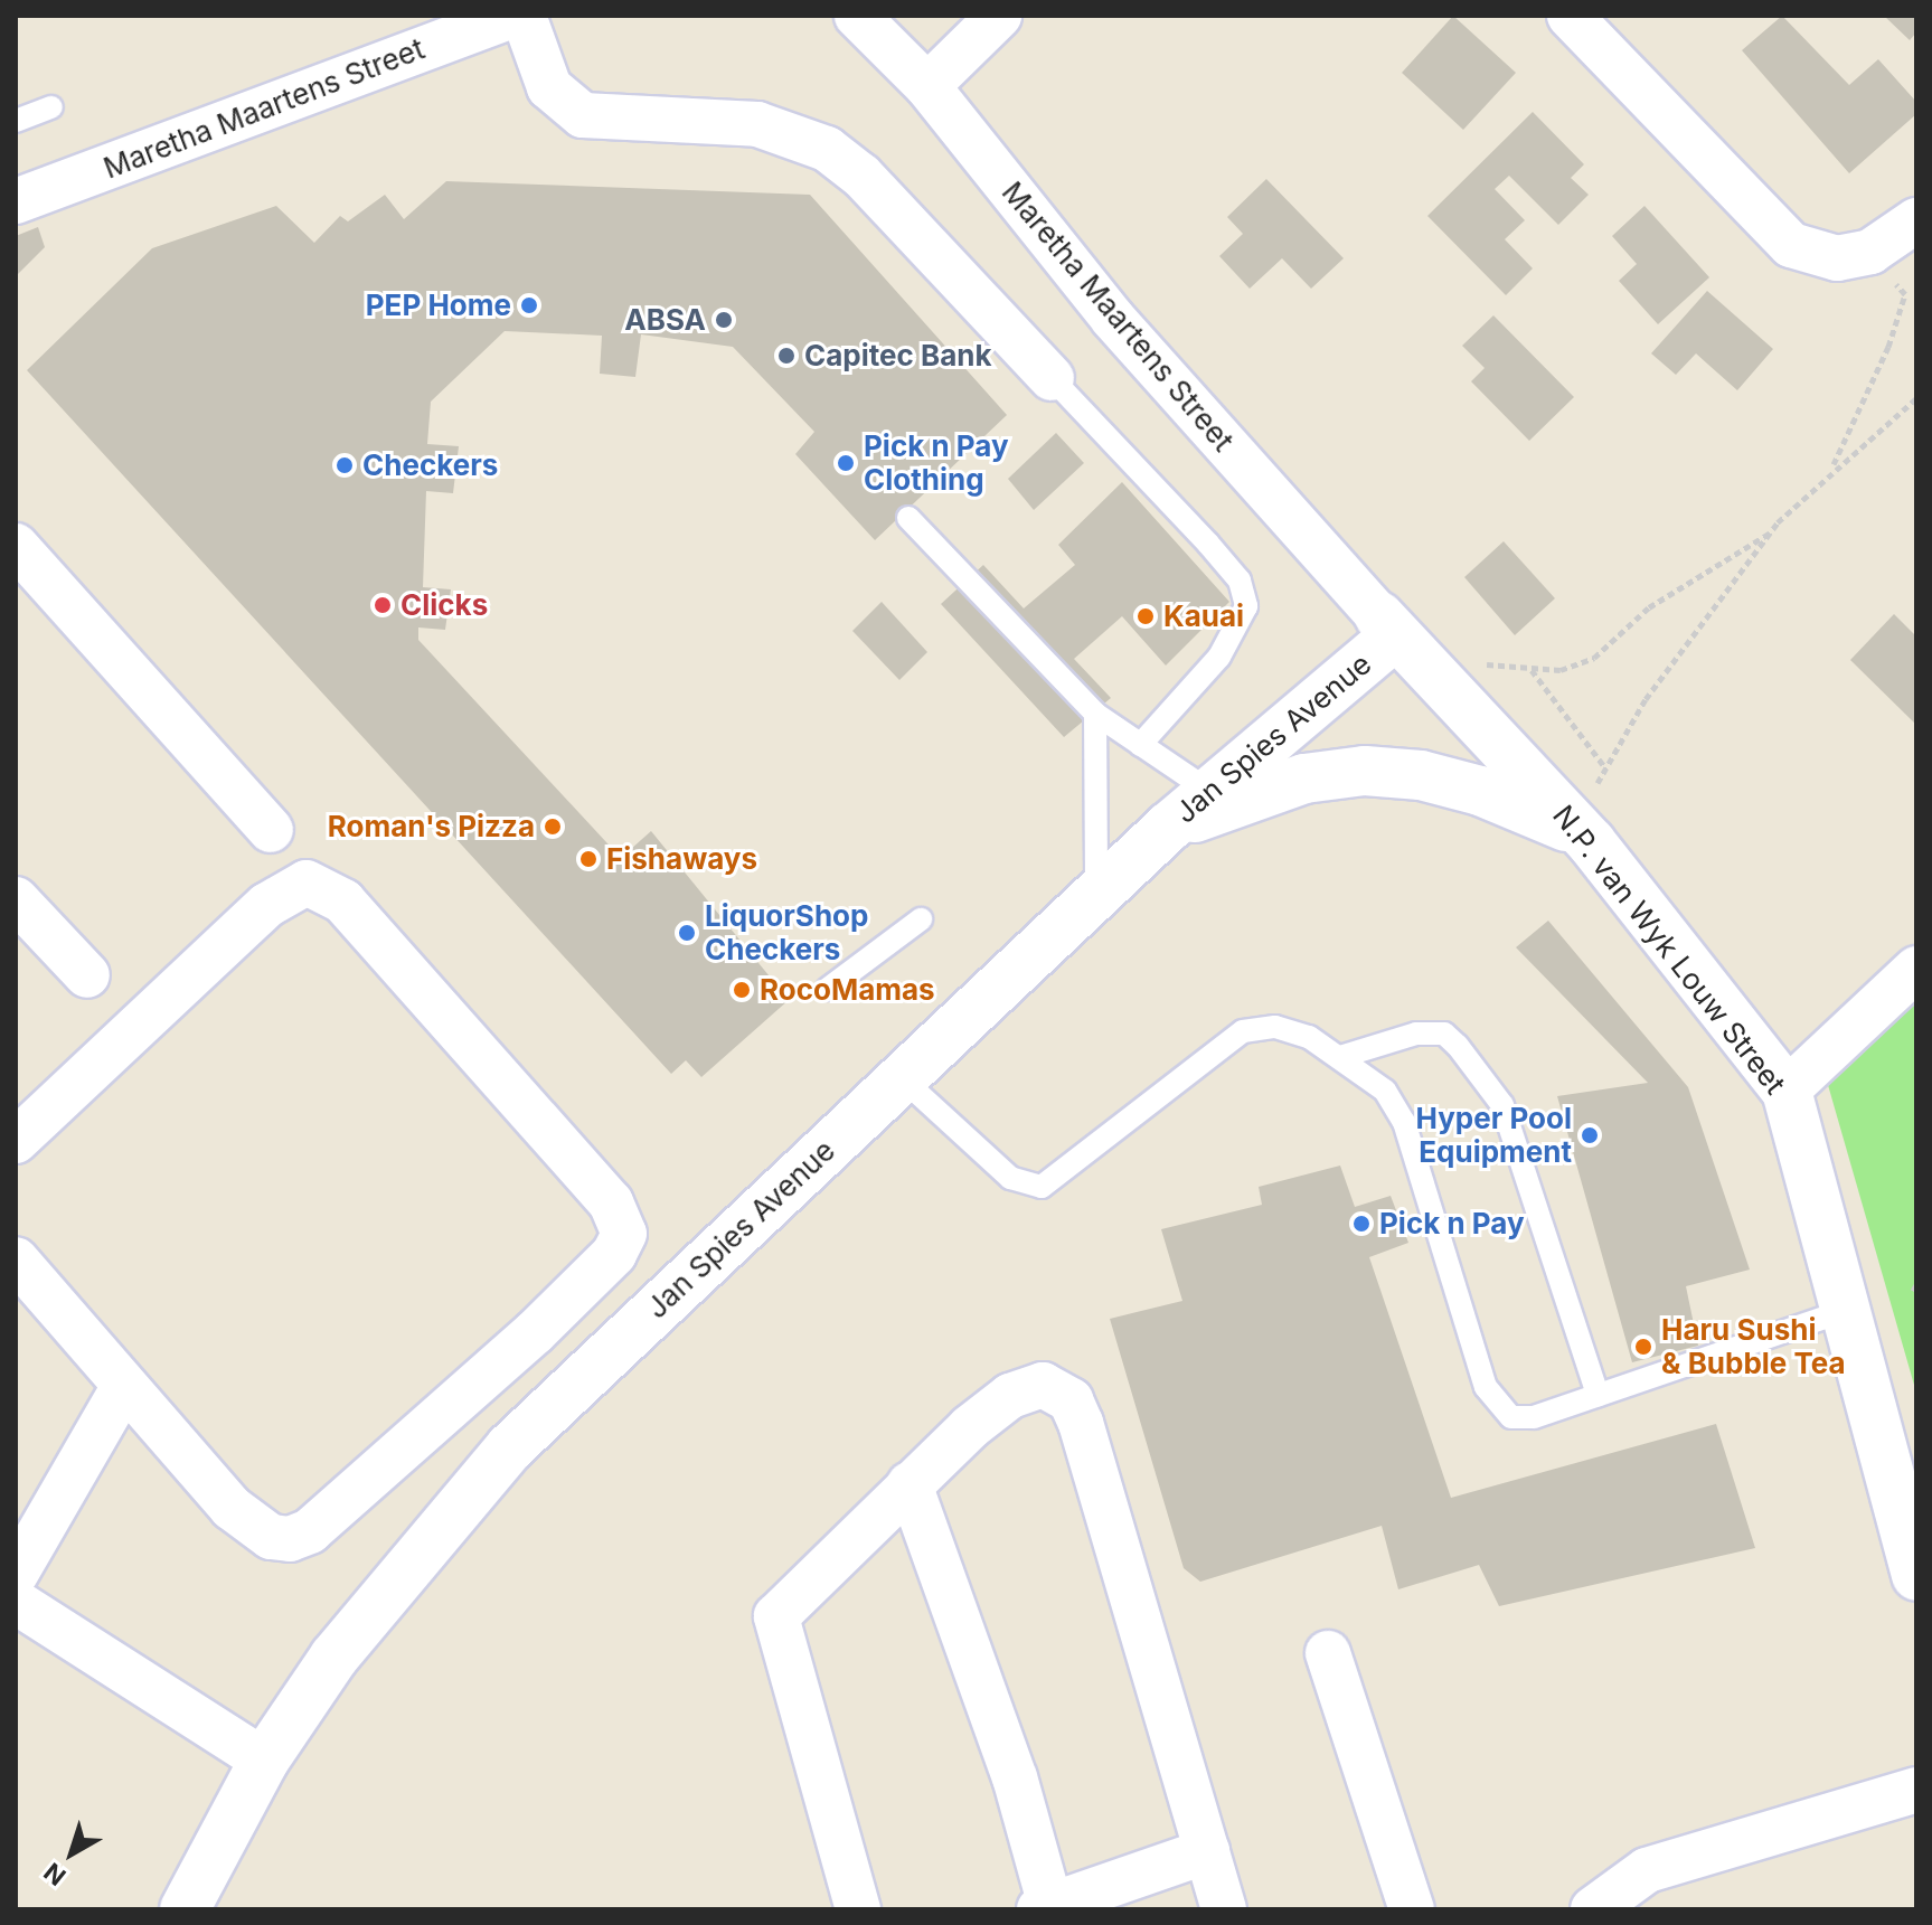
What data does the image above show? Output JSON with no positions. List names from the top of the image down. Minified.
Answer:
{"streets":{"street":["Maretha Maartens Street","Jan Spies Avenue","N.P. van Wyk Louw Street"]},"crossings":[["Maretha Maartens Street","Jan Spies Avenue"],["Maretha Maartens Street","N.P. van Wyk Louw Street"],["Jan Spies Avenue","N.P. van Wyk Louw Street"]],"places":["PEP Home","ABSA","Capitec Bank","Pick n Pay Clothing","Checkers","Clicks","Kauai","Roman's Pizza","Fishaways","LiquorShop Checkers","RocoMamas","Hyper Pool Equipment","Pick n Pay","Haru Sushi & Bubble Tea"],"north":"bottom left"}
